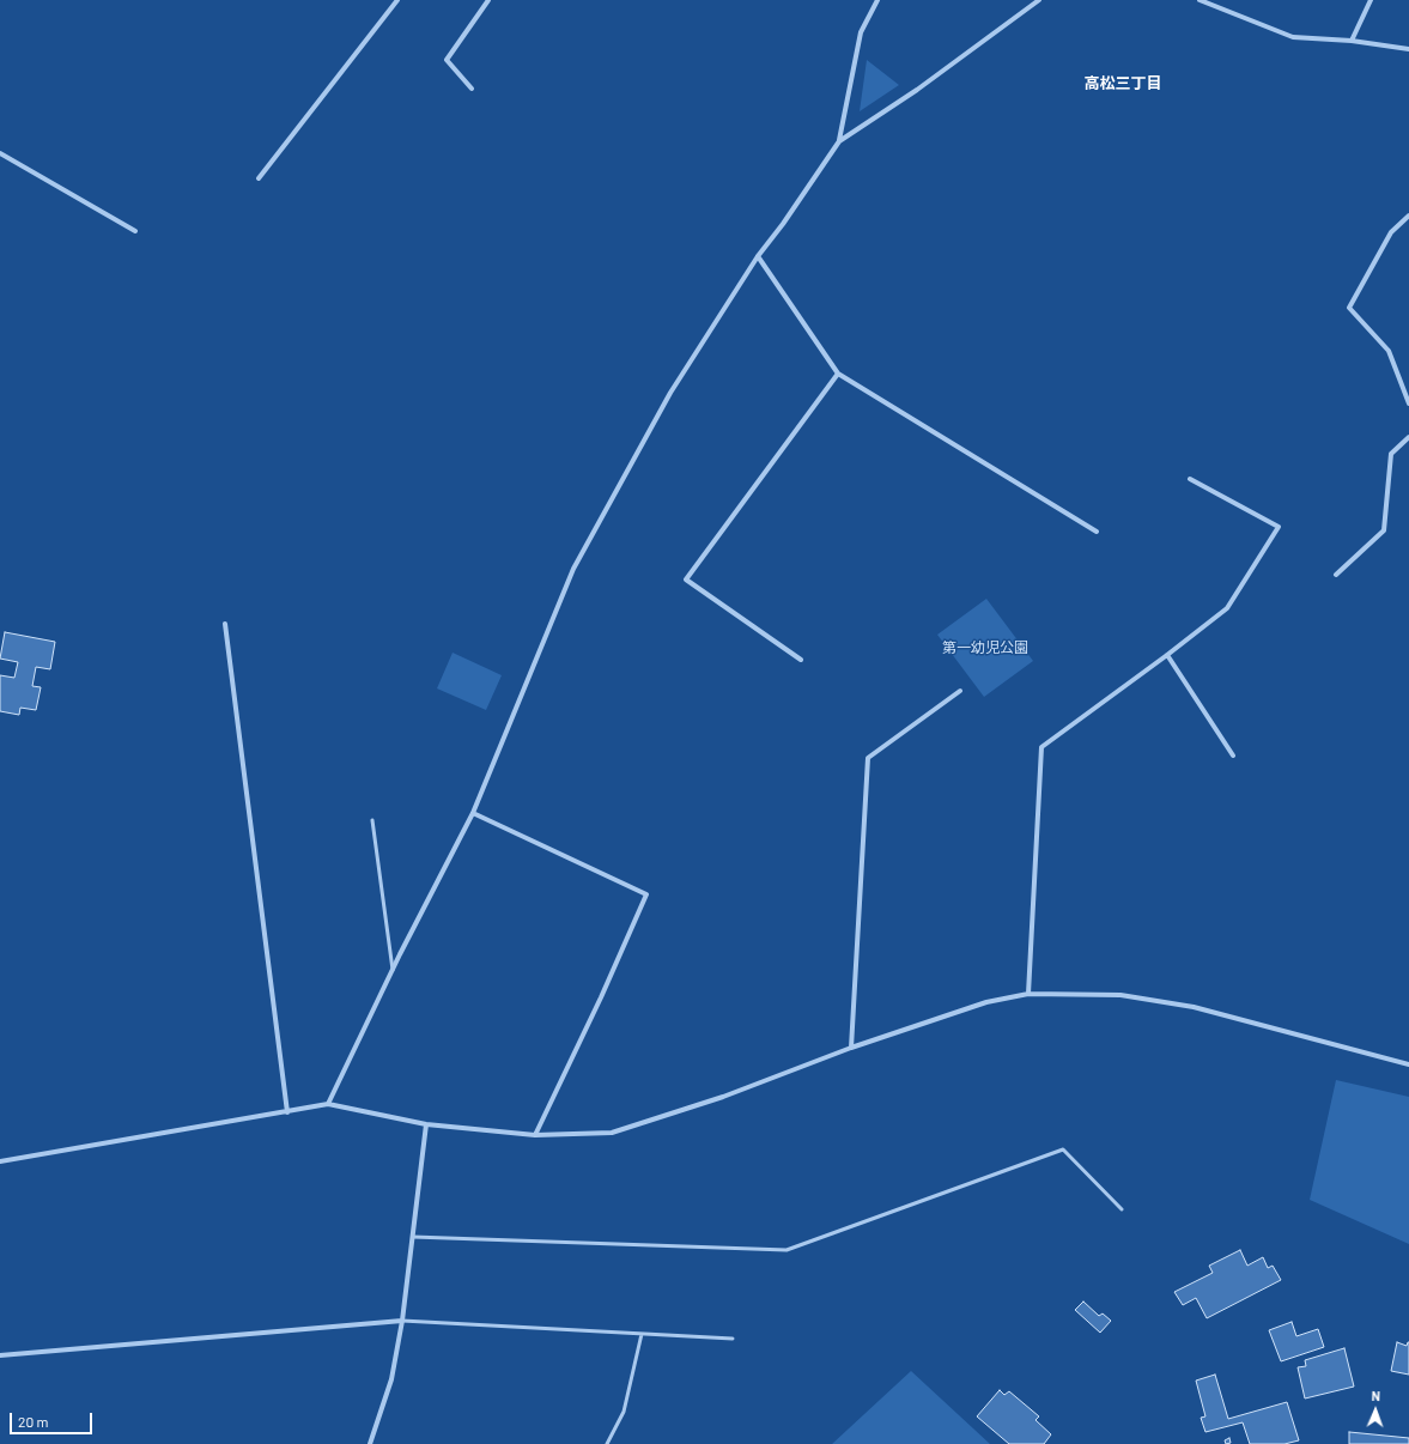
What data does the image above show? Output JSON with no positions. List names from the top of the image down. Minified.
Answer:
{"districts":["高松三丁目"],"parks":["第一幼児公園"],"scale_bar":"20 m","north":"top"}
